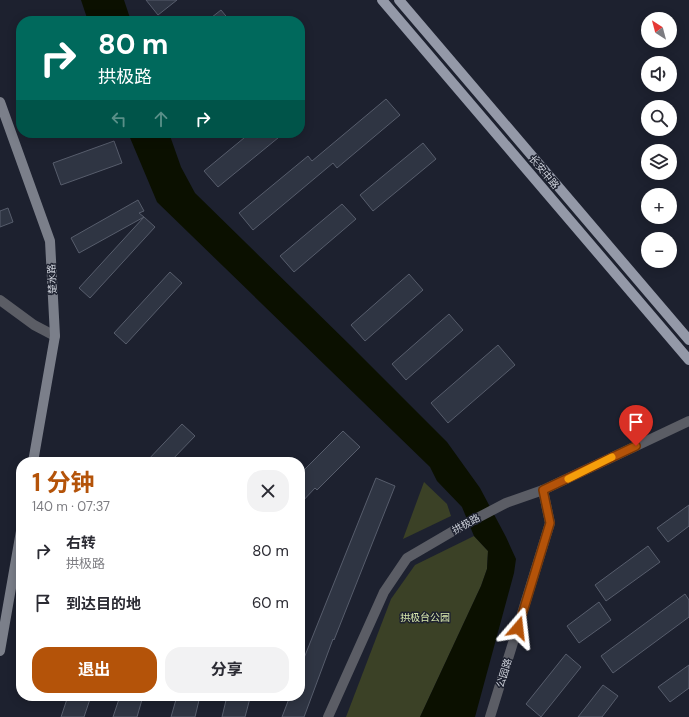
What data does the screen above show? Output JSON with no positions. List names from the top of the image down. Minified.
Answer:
{"streets":{"main road":["长安中路","楚水路"],"street":["拱极路","公园路"]},"crossings":[["拱极路","公园路"]],"parks":["拱极台公园"],"north":"top left","page":{"map_buttons":["+","−"],"turn":["80 m","拱极路"],"heading":["1 分钟","140 m · 07:37"],"list":[{"name":"右转","note":"拱极路","value":"80 m"},{"name":"到达目的地","value":"60 m"}],"buttons":["退出","分享"]}}
